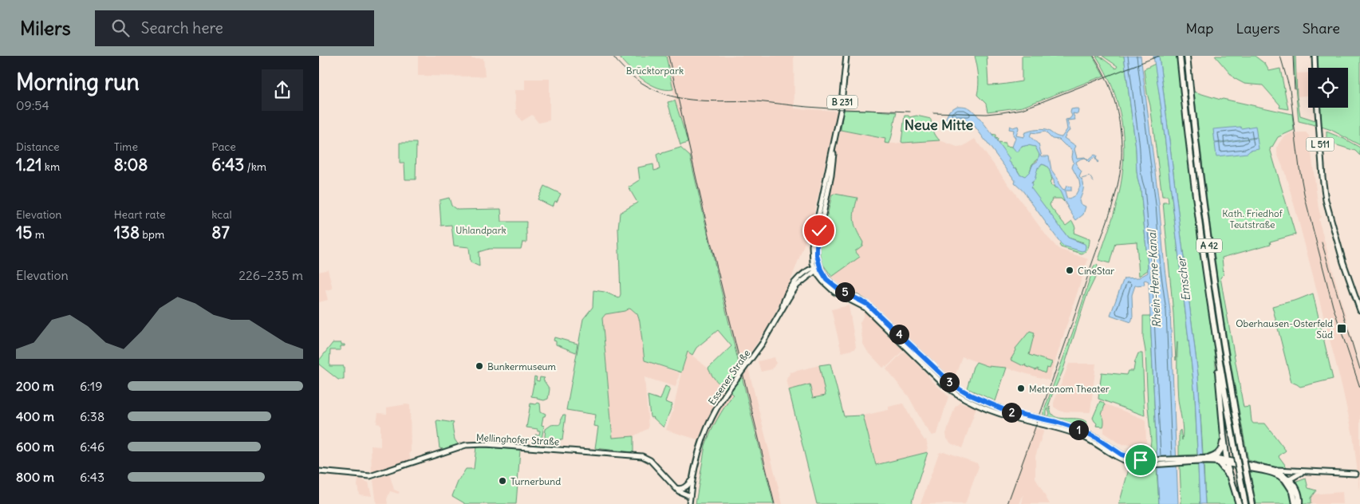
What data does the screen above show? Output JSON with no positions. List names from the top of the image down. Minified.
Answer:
{"streets":{"highway":["A 42"],"main road":["B 231","L 511","Essener Straße","Mellinghofer Straße"]},"crossings":[["B 231","Essener Straße"],["Essener Straße","Mellinghofer Straße"]],"districts":["Neue Mitte"],"water":["Rhein-Herne-Kanal","Emscher"],"parks":["Brücktorpark","Kath. Friedhof Teutstraße","Uhlandpark"],"places":{"other":["CineStar","Bunkermuseum","Metronom Theater","Turnerbund"],"transit":["Oberhausen-Osterfeld Süd"]},"page":{"header":"Milers","search":"Search here","nav":["Map","Layers","Share"],"heading":["Morning run","09:54"],"stats":[["Distance","1.21 km"],["Time","8:08"],["Pace","6:43 /km"],["Elevation","15 m"],["Heart rate","138 bpm"],["kcal","87"]],"chart":["Elevation","226–235 m"],"pins":["5","4","3","2","1"],"list":[{"name":"200 m","note":"6:19"},{"name":"400 m","note":"6:38"},{"name":"600 m","note":"6:46"},{"name":"800 m","note":"6:43"}]}}
